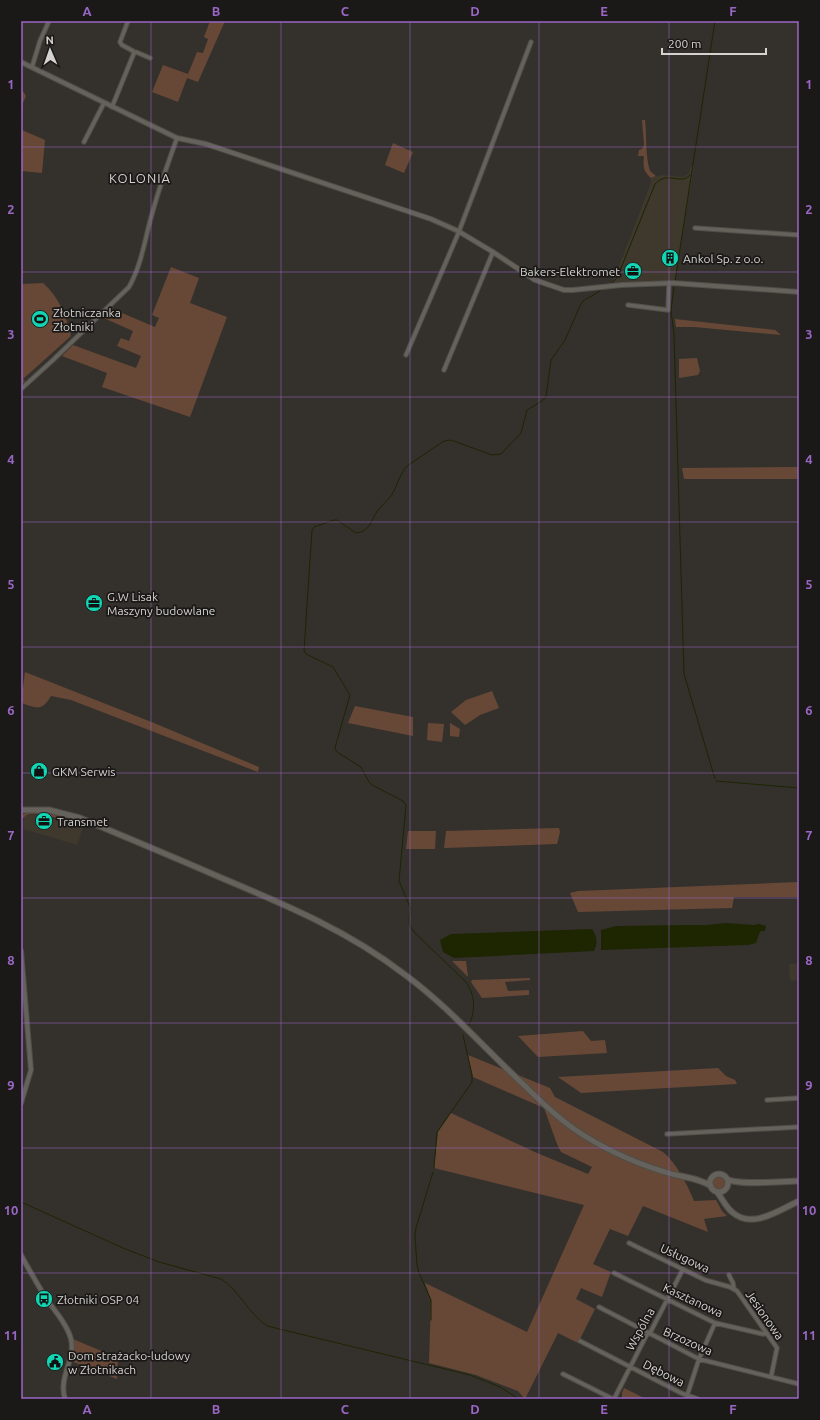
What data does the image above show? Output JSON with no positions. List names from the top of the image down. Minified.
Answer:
{"streets":{"street":["Usługowa","Kasztanowa","Jesionowa","Wspólna","Brzozowa","Dębowa"]},"crossings":[["Usługowa","Jesionowa"],["Usługowa","Wspólna"],["Kasztanowa","Jesionowa"],["Kasztanowa","Wspólna"],["Jesionowa","Brzozowa"],["Wspólna","Brzozowa"],["Wspólna","Dębowa"]],"districts":["KOLONIA"],"places":{"building":["Ankol Sp. z o.o."],"office":["Bakers-Elektromet","G.W Lisak Maszyny budowlane","Transmet"],"sports":["Złotniczanka Złotniki"],"shop":["GKM Serwis"],"bus stop":["Złotniki OSP 04"],"public building":["Dom strażacko-ludowy w Złotnikach"]},"scale_bar":"200 m","north":"top","grid":{"columns":["A","B","C","D","E","F"],"rows":["1","2","3","4","5","6","7","8","9","10","11"]}}
